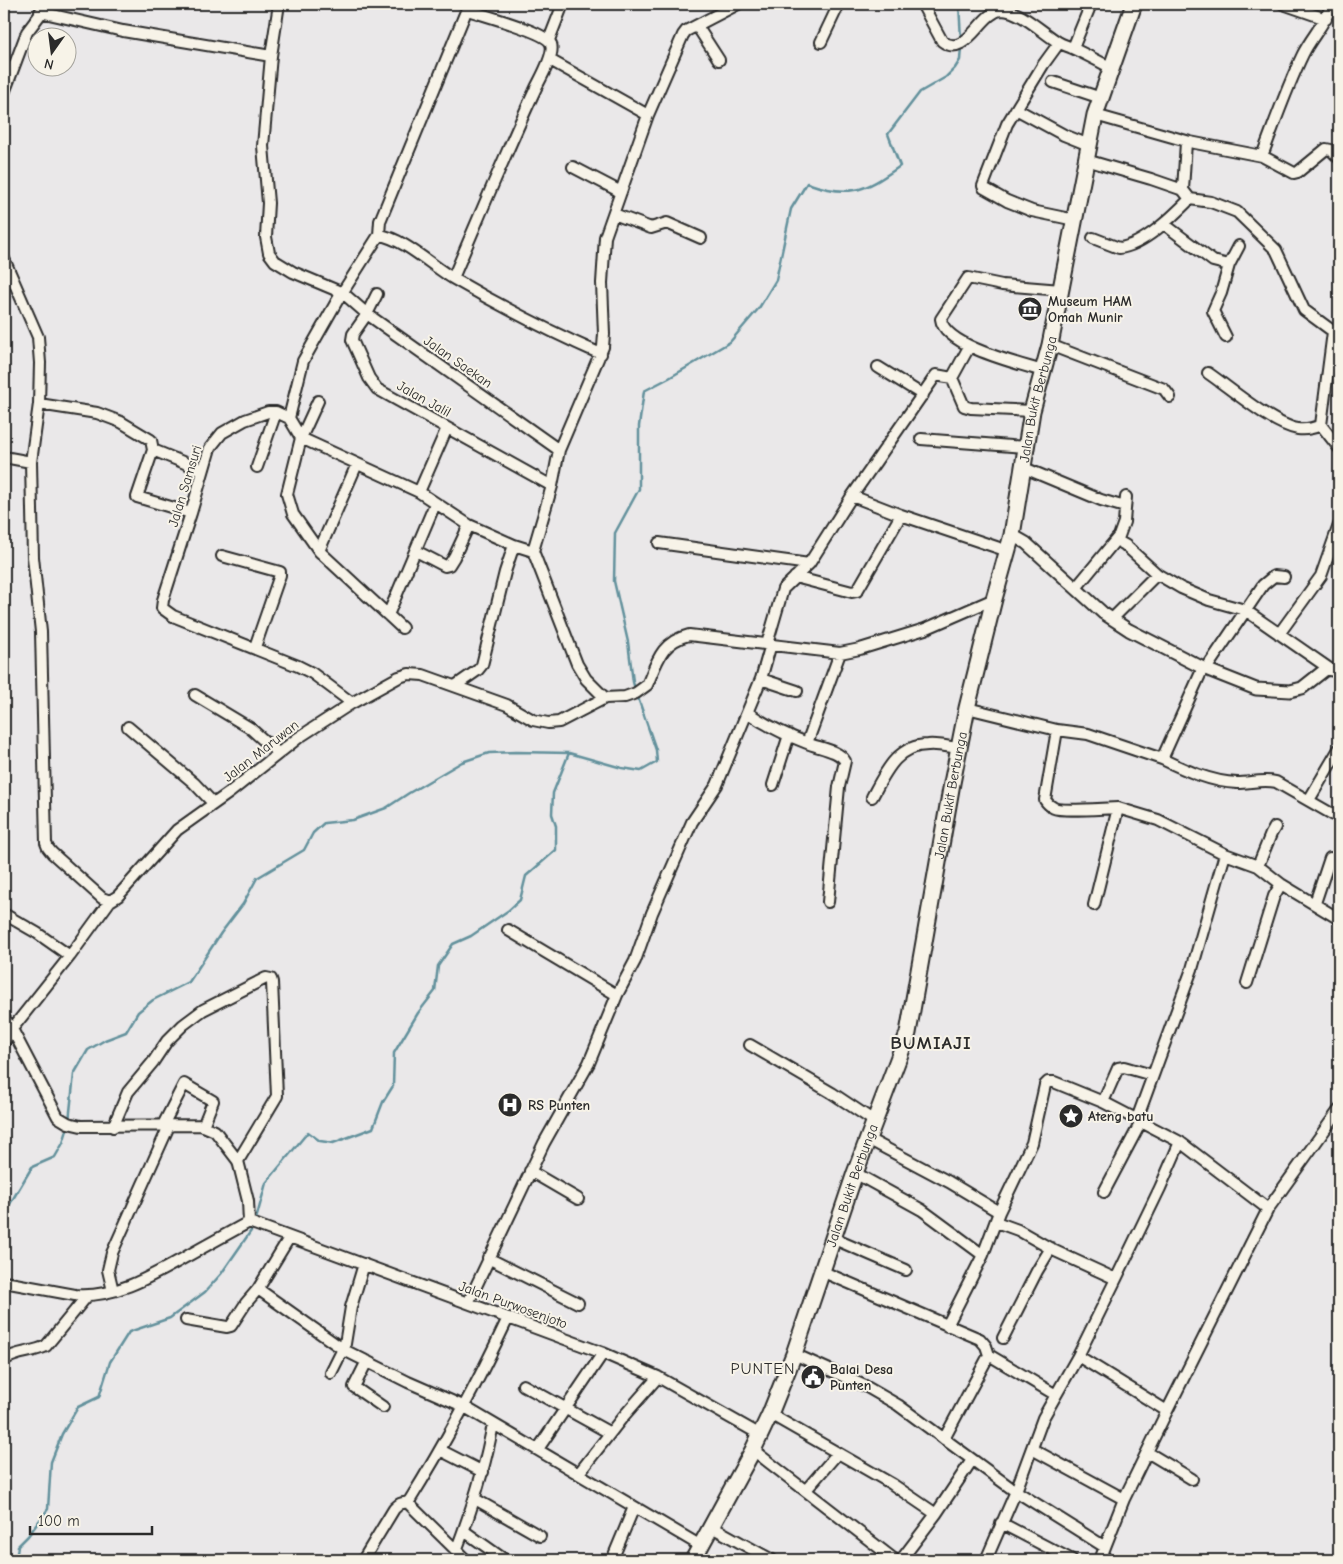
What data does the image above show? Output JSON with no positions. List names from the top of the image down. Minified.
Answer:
{"streets":{"main road":["Jalan Bukit Berbunga"],"street":["Jalan Saekan","Jalan Jalil","Jalan Samsuri","Jalan Maruwan","Jalan Purwosenjoto"]},"crossings":[["Jalan Saekan","Jalan Jalil"],["Jalan Bukit Berbunga","Jalan Purwosenjoto"],["Jalan Samsuri","Jalan Maruwan"]],"districts":["BUMIAJI","PUNTEN"],"places":{"museum":["Museum HAM Omah Munir"],"hospital":["RS Punten"],"place":["Ateng batu"],"public building":["Balai Desa Punten"]},"scale_bar":"100 m","north":"bottom"}
